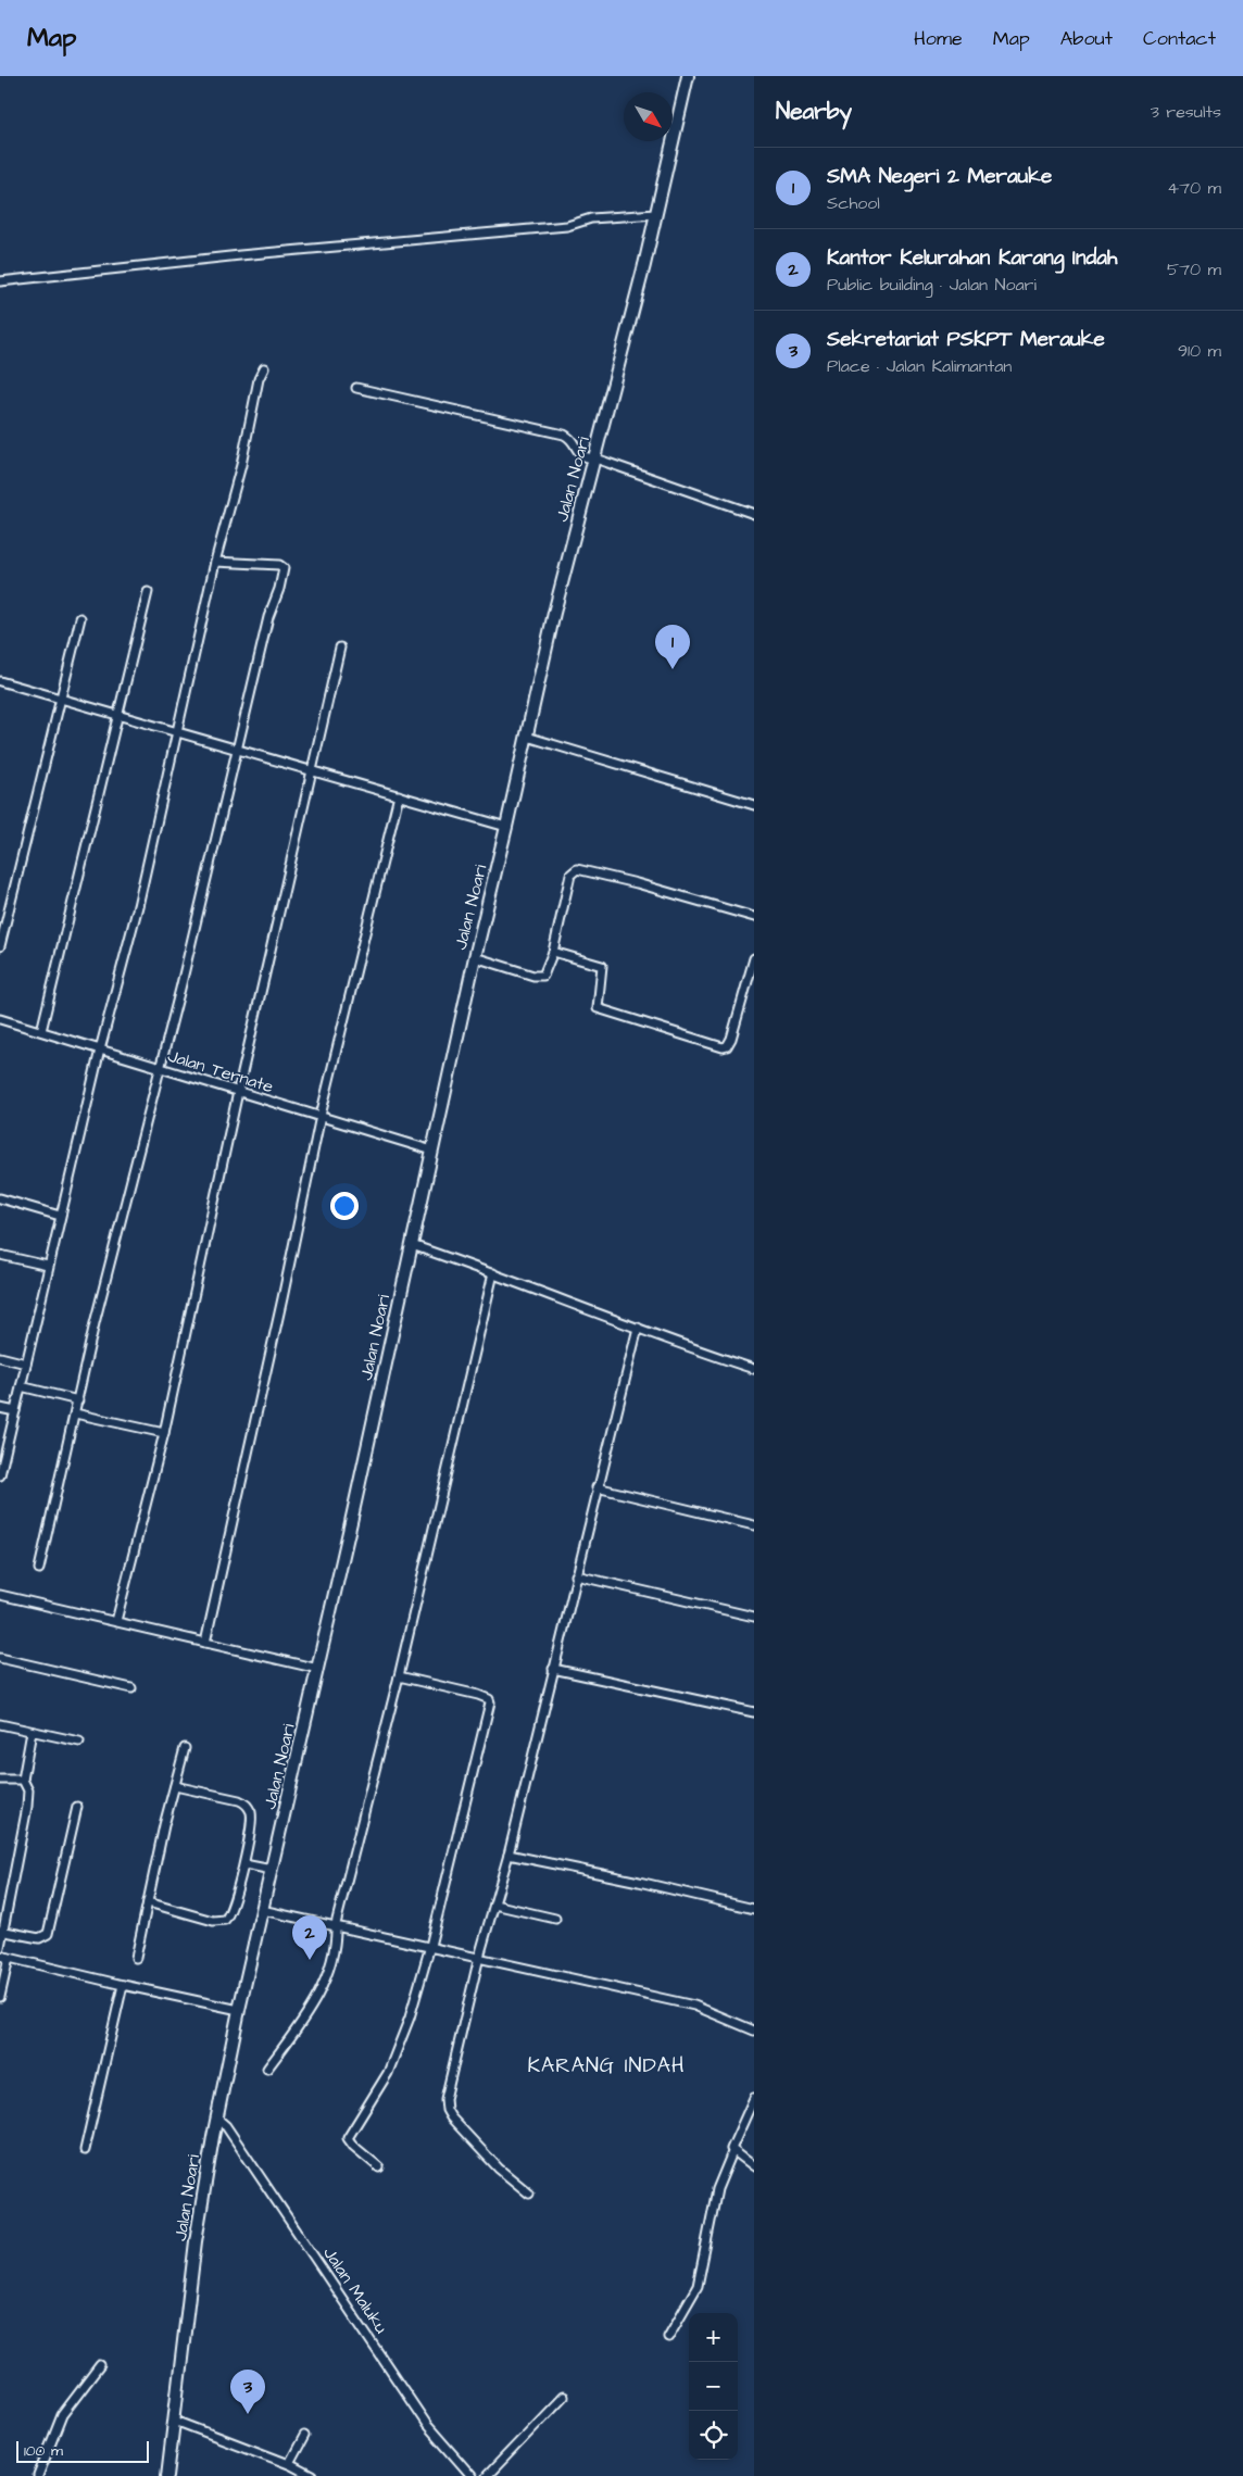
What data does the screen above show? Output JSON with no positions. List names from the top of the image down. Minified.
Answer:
{"streets":{"street":["Jalan Noari","Jalan Ternate","Jalan Maluku"]},"crossings":[["Jalan Noari","Jalan Ternate"],["Jalan Noari","Jalan Maluku"]],"districts":["KARANG INDAH"],"scale_bar":"100 m","north":"bottom right","page":{"header":"Map","nav":["Home","Map","About","Contact"],"heading":["Nearby","3 results"],"list":[{"mark":"1","name":"SMA Negeri 2 Merauke","note":"School","value":"470 m"},{"mark":"2","name":"Kantor Kelurahan Karang Indah","note":"Public building · Jalan Noari","value":"570 m"},{"mark":"3","name":"Sekretariat PSKPT Merauke","note":"Place · Jalan Kalimantan","value":"910 m"}],"pins":["1","2","3"],"map_buttons":["+","−"],"scale":"100 m"}}
